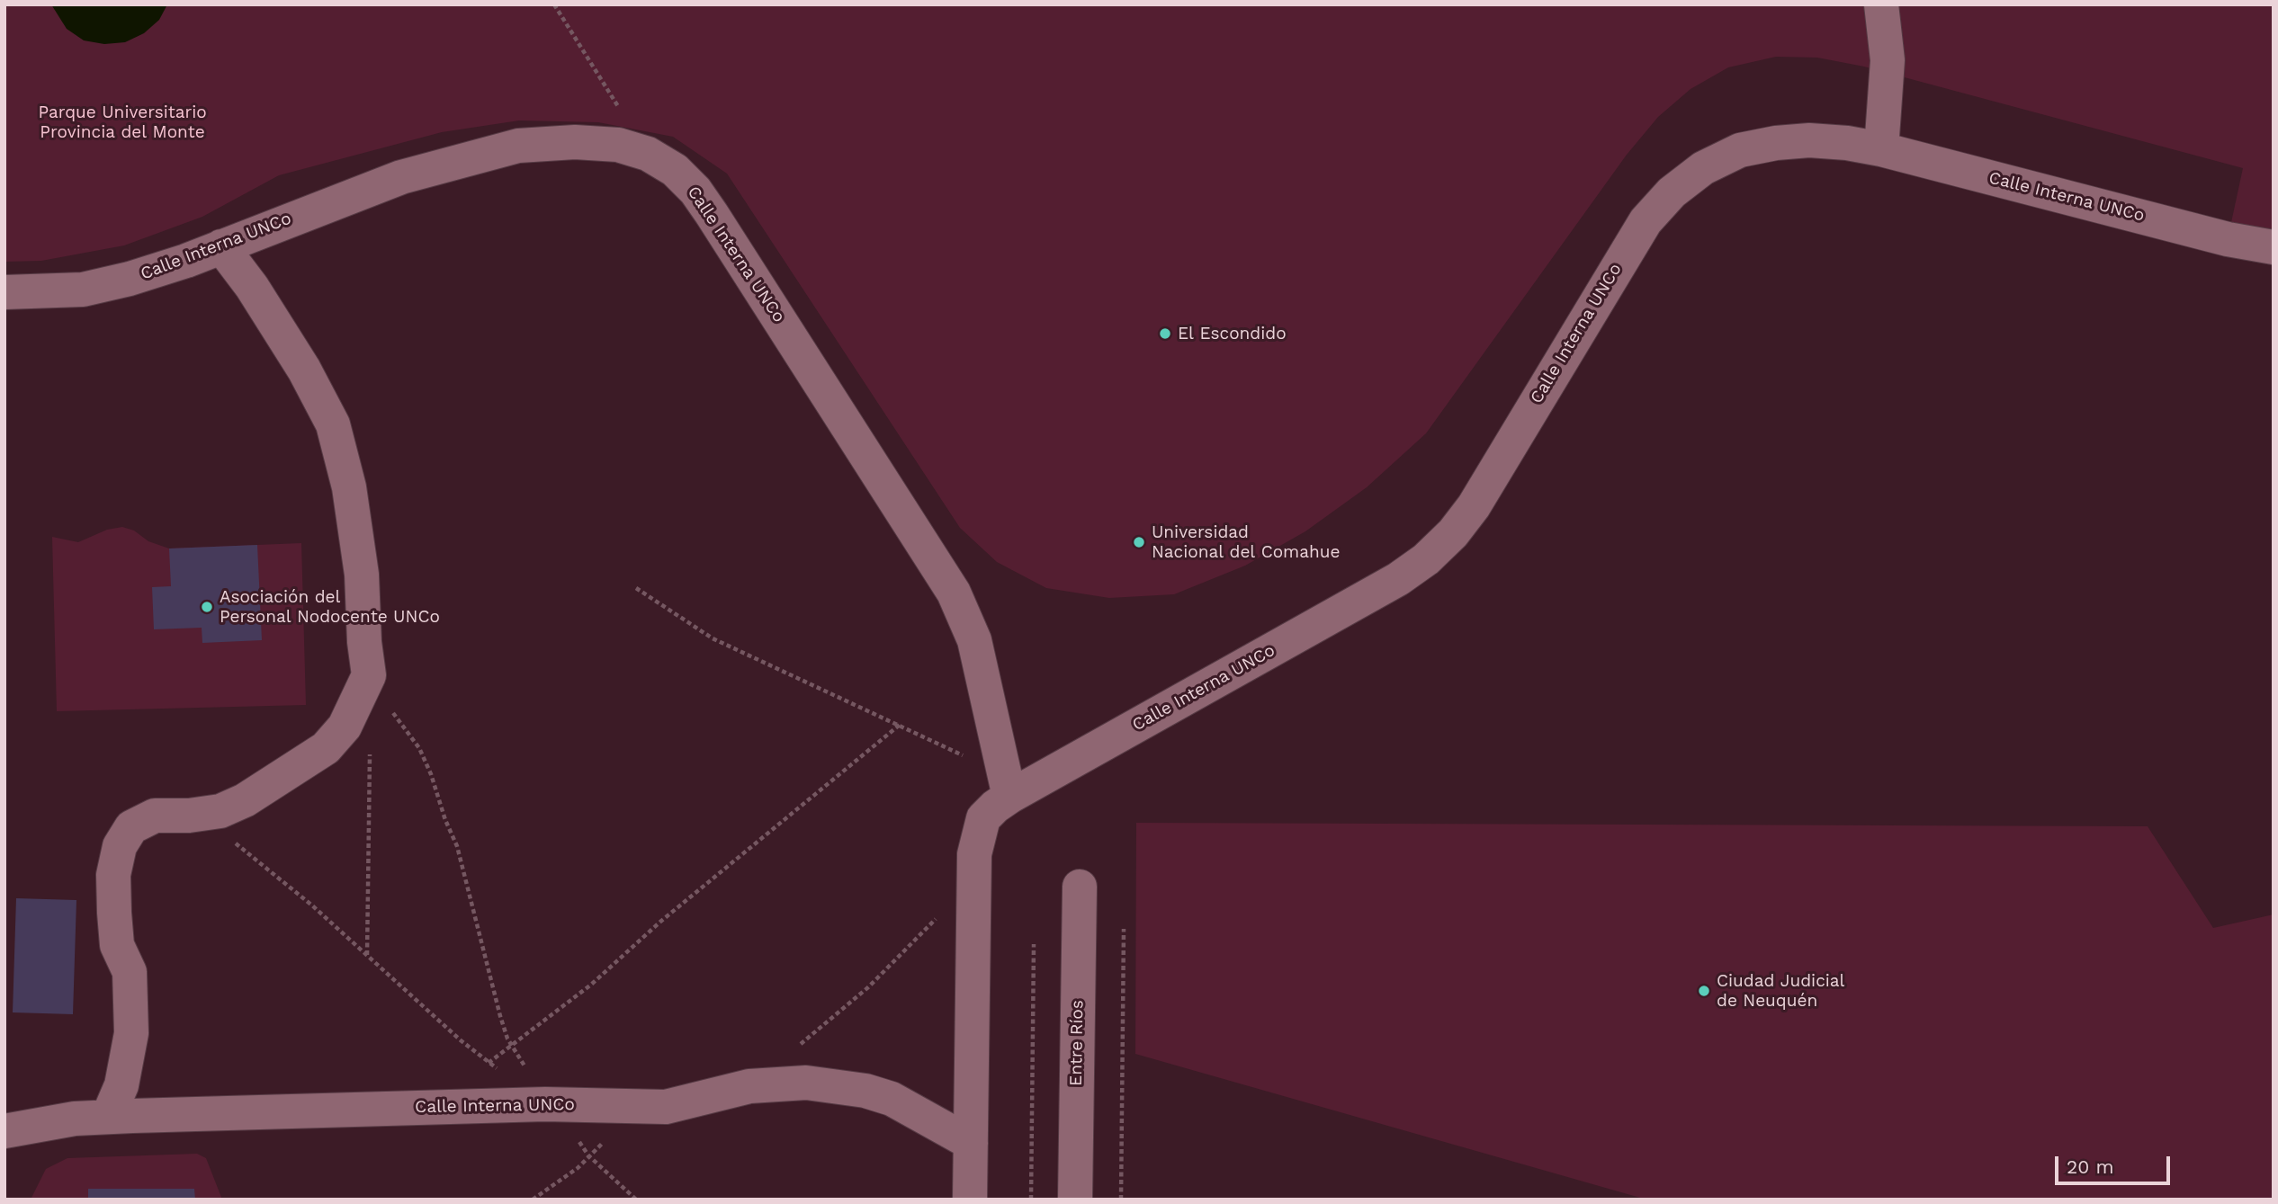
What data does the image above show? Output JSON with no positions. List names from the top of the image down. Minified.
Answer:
{"streets":{"street":["Calle Interna UNCo","Entre Ríos"]},"parks":["Parque Universitario Provincia del Monte"],"places":["El Escondido","Universidad Nacional del Comahue","Asociación del Personal Nodocente UNCo","Ciudad Judicial de Neuquén"],"scale_bar":"20 m"}
